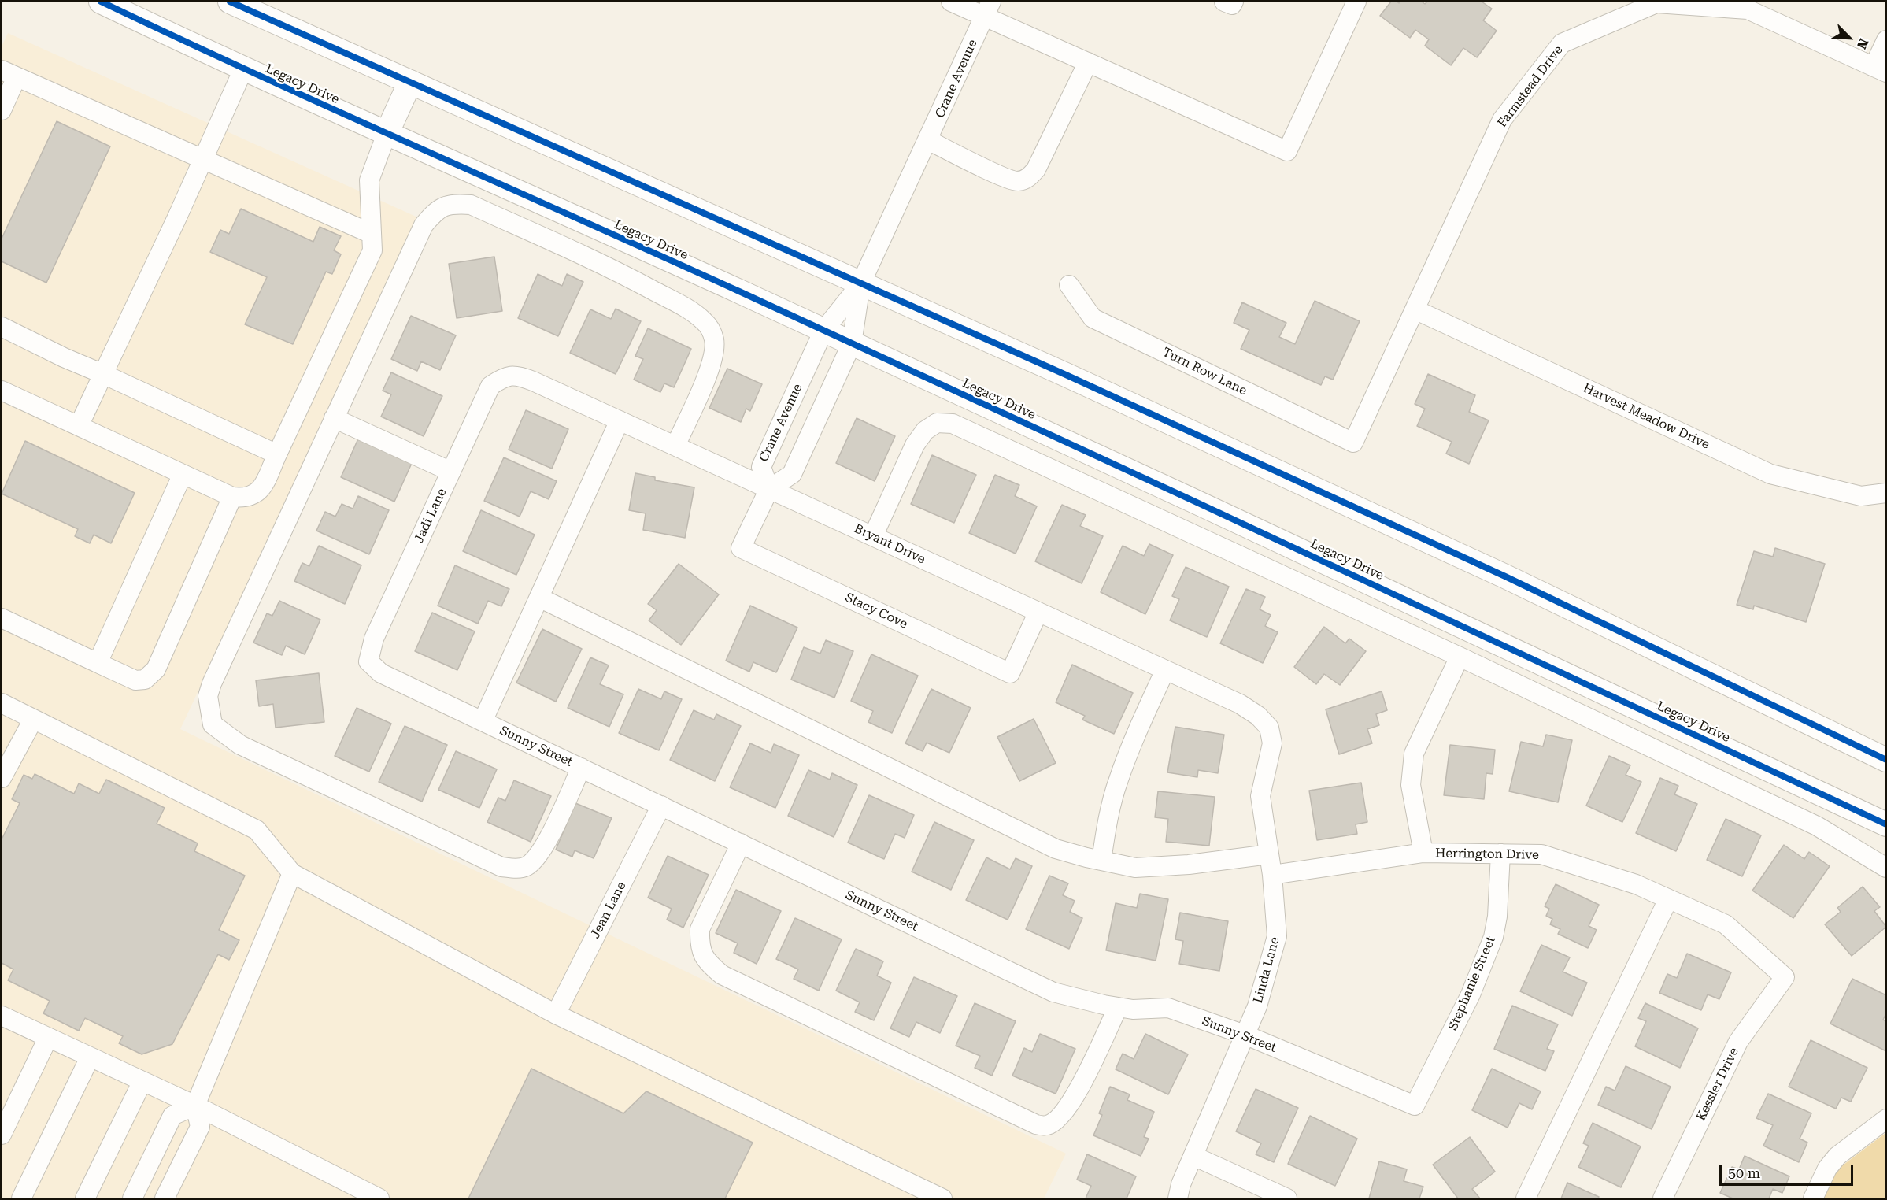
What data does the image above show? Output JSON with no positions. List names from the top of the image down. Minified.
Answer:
{"streets":{"main road":["Legacy Drive"],"street":["Crane Avenue","Farmstead Drive","Turn Row Lane","Harvest Meadow Drive","Jadi Lane","Bryant Drive","Stacy Cove","Sunny Street","Herrington Drive","Jean Lane","Linda Lane","Stephanie Street","Kessler Drive"]},"crossings":[["Crane Avenue","Legacy Drive"],["Crane Avenue","Bryant Drive"],["Crane Avenue","Stacy Cove"],["Farmstead Drive","Turn Row Lane"],["Farmstead Drive","Harvest Meadow Drive"],["Jadi Lane","Bryant Drive"],["Jadi Lane","Sunny Street"],["Bryant Drive","Stacy Cove"],["Bryant Drive","Linda Lane"],["Sunny Street","Jean Lane"],["Sunny Street","Linda Lane"],["Sunny Street","Stephanie Street"],["Herrington Drive","Linda Lane"],["Herrington Drive","Stephanie Street"],["Herrington Drive","Kessler Drive"]],"scale_bar":"50 m","north":"bottom right"}
